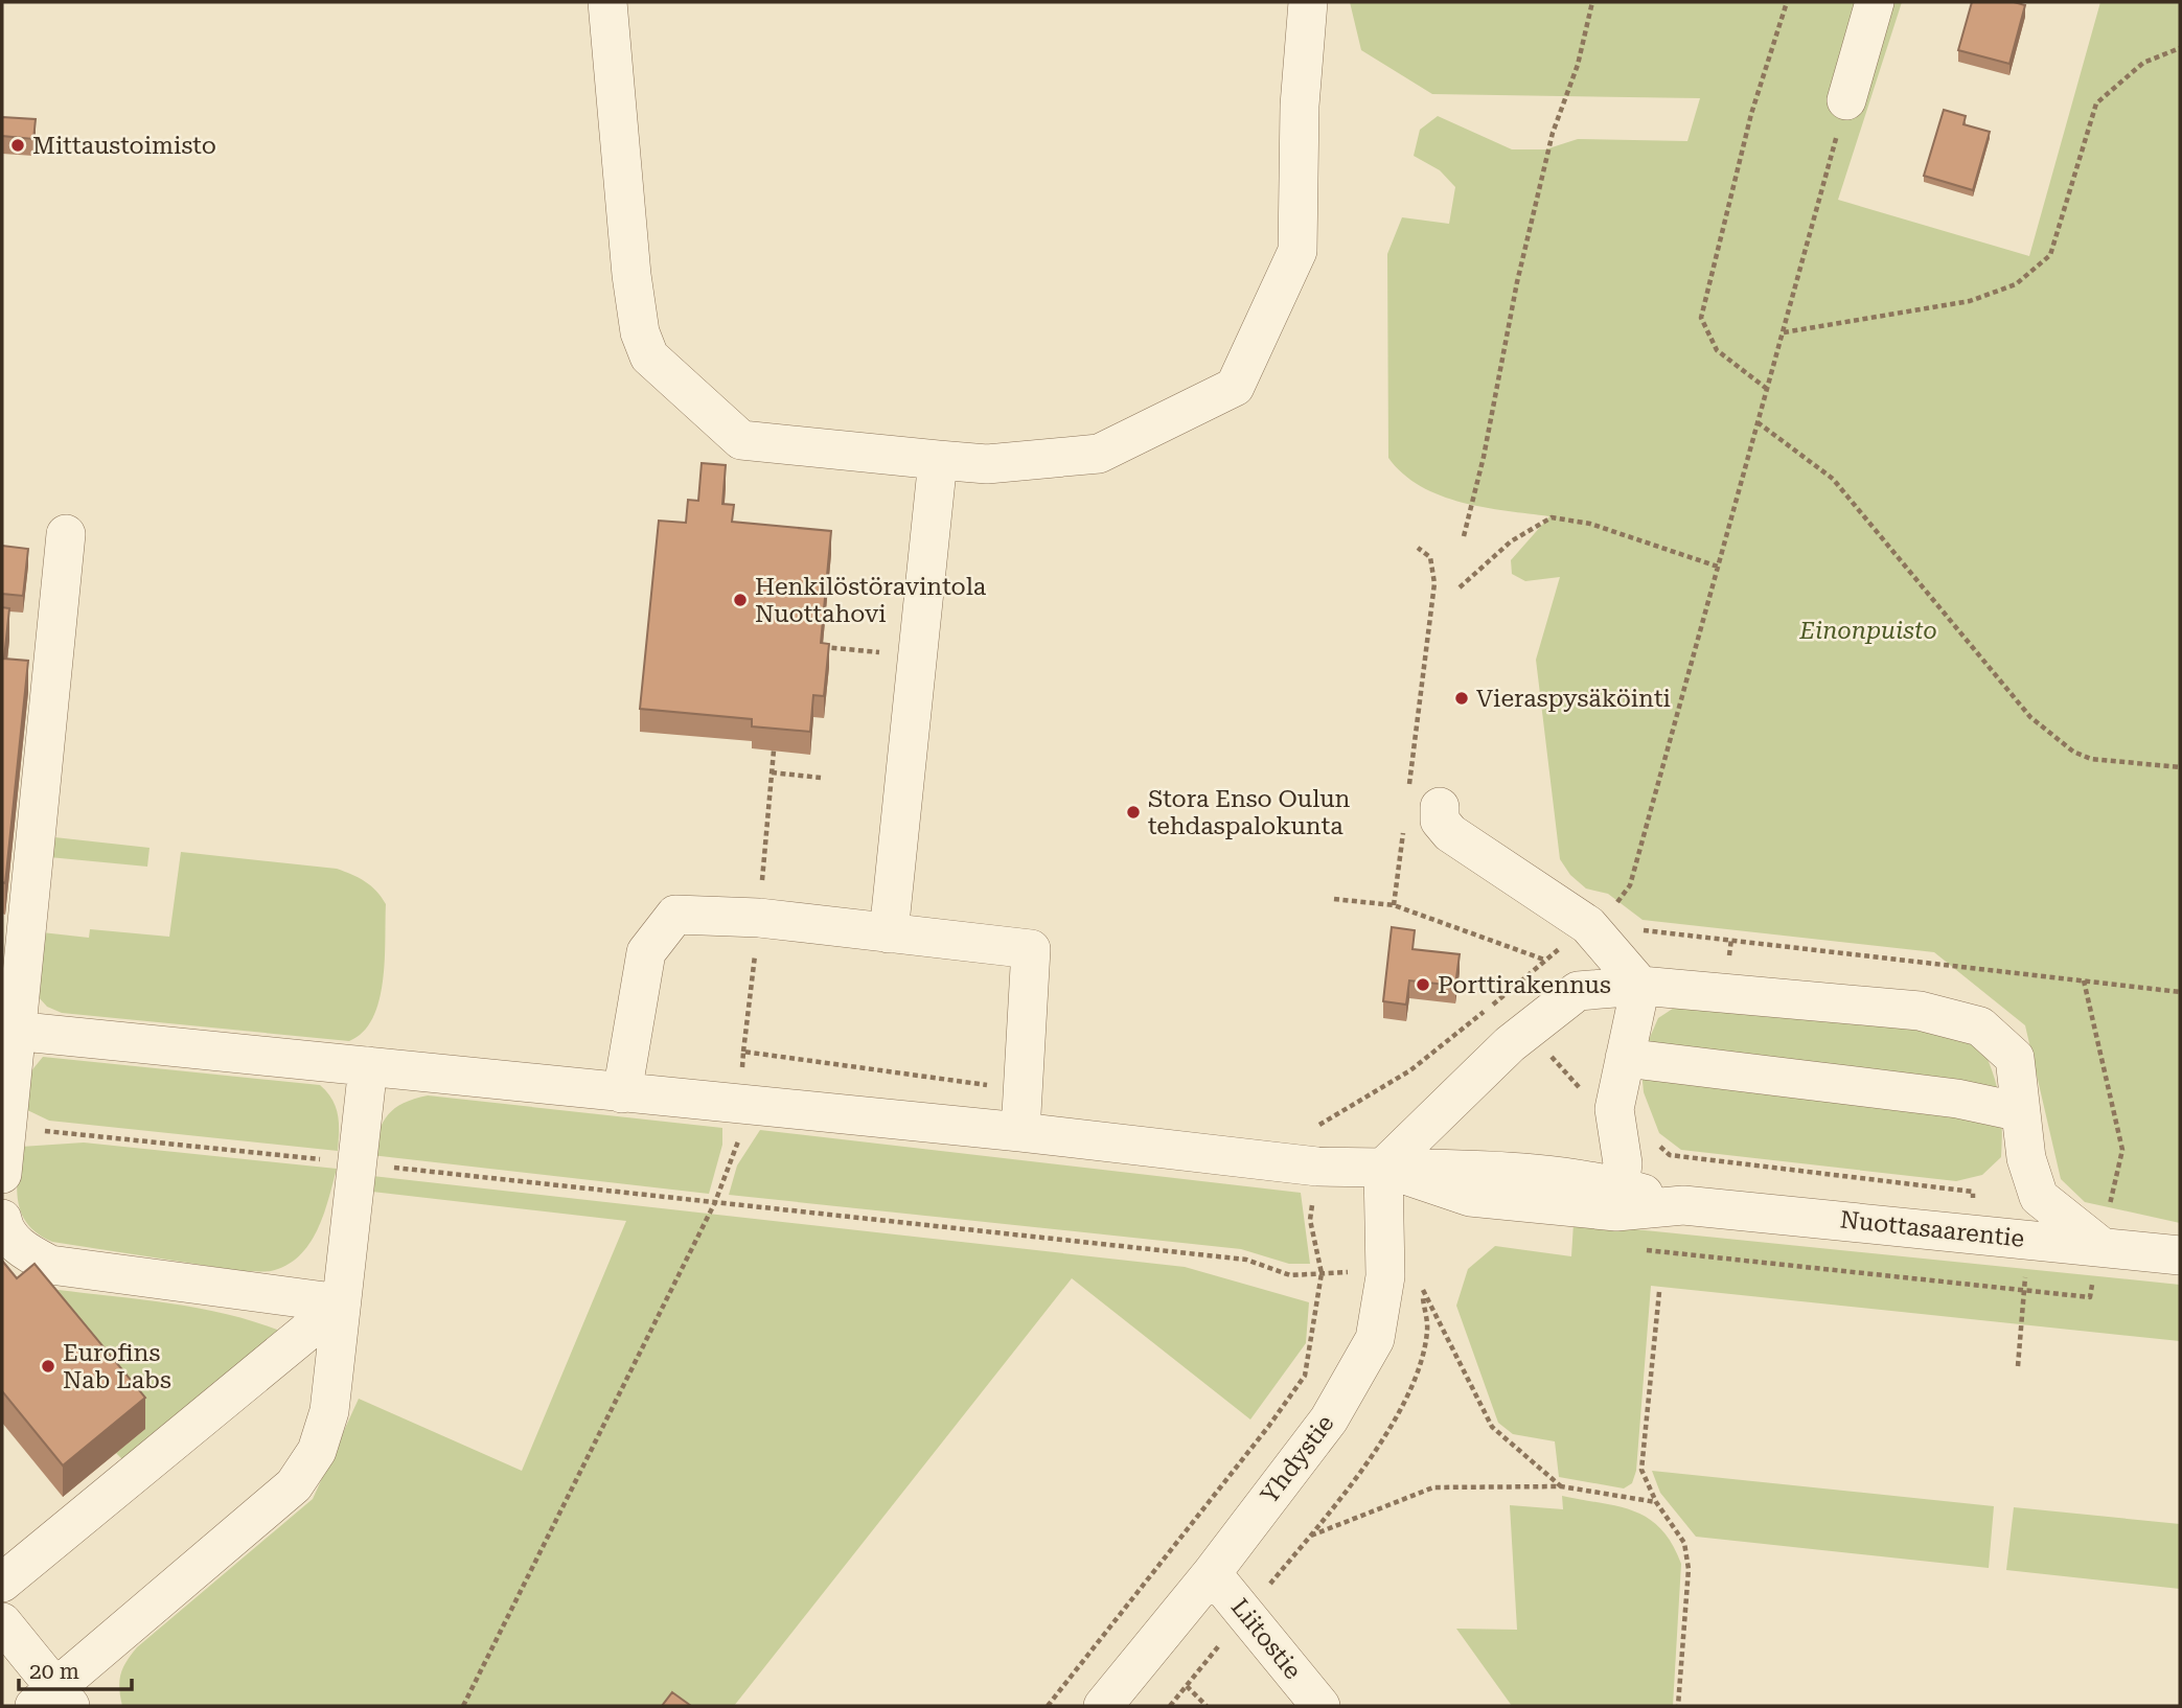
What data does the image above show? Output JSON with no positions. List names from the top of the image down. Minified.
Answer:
{"streets":{"street":["Nuottasaarentie","Yhdystie","Liitostie"]},"crossings":[["Nuottasaarentie","Yhdystie"],["Yhdystie","Liitostie"]],"parks":["Einonpuisto"],"places":["Mittaustoimisto","Henkilöstöravintola Nuottahovi","Vieraspysäköinti","Stora Enso Oulun tehdaspalokunta","Porttirakennus","Eurofins Nab Labs"],"scale_bar":"20 m"}
